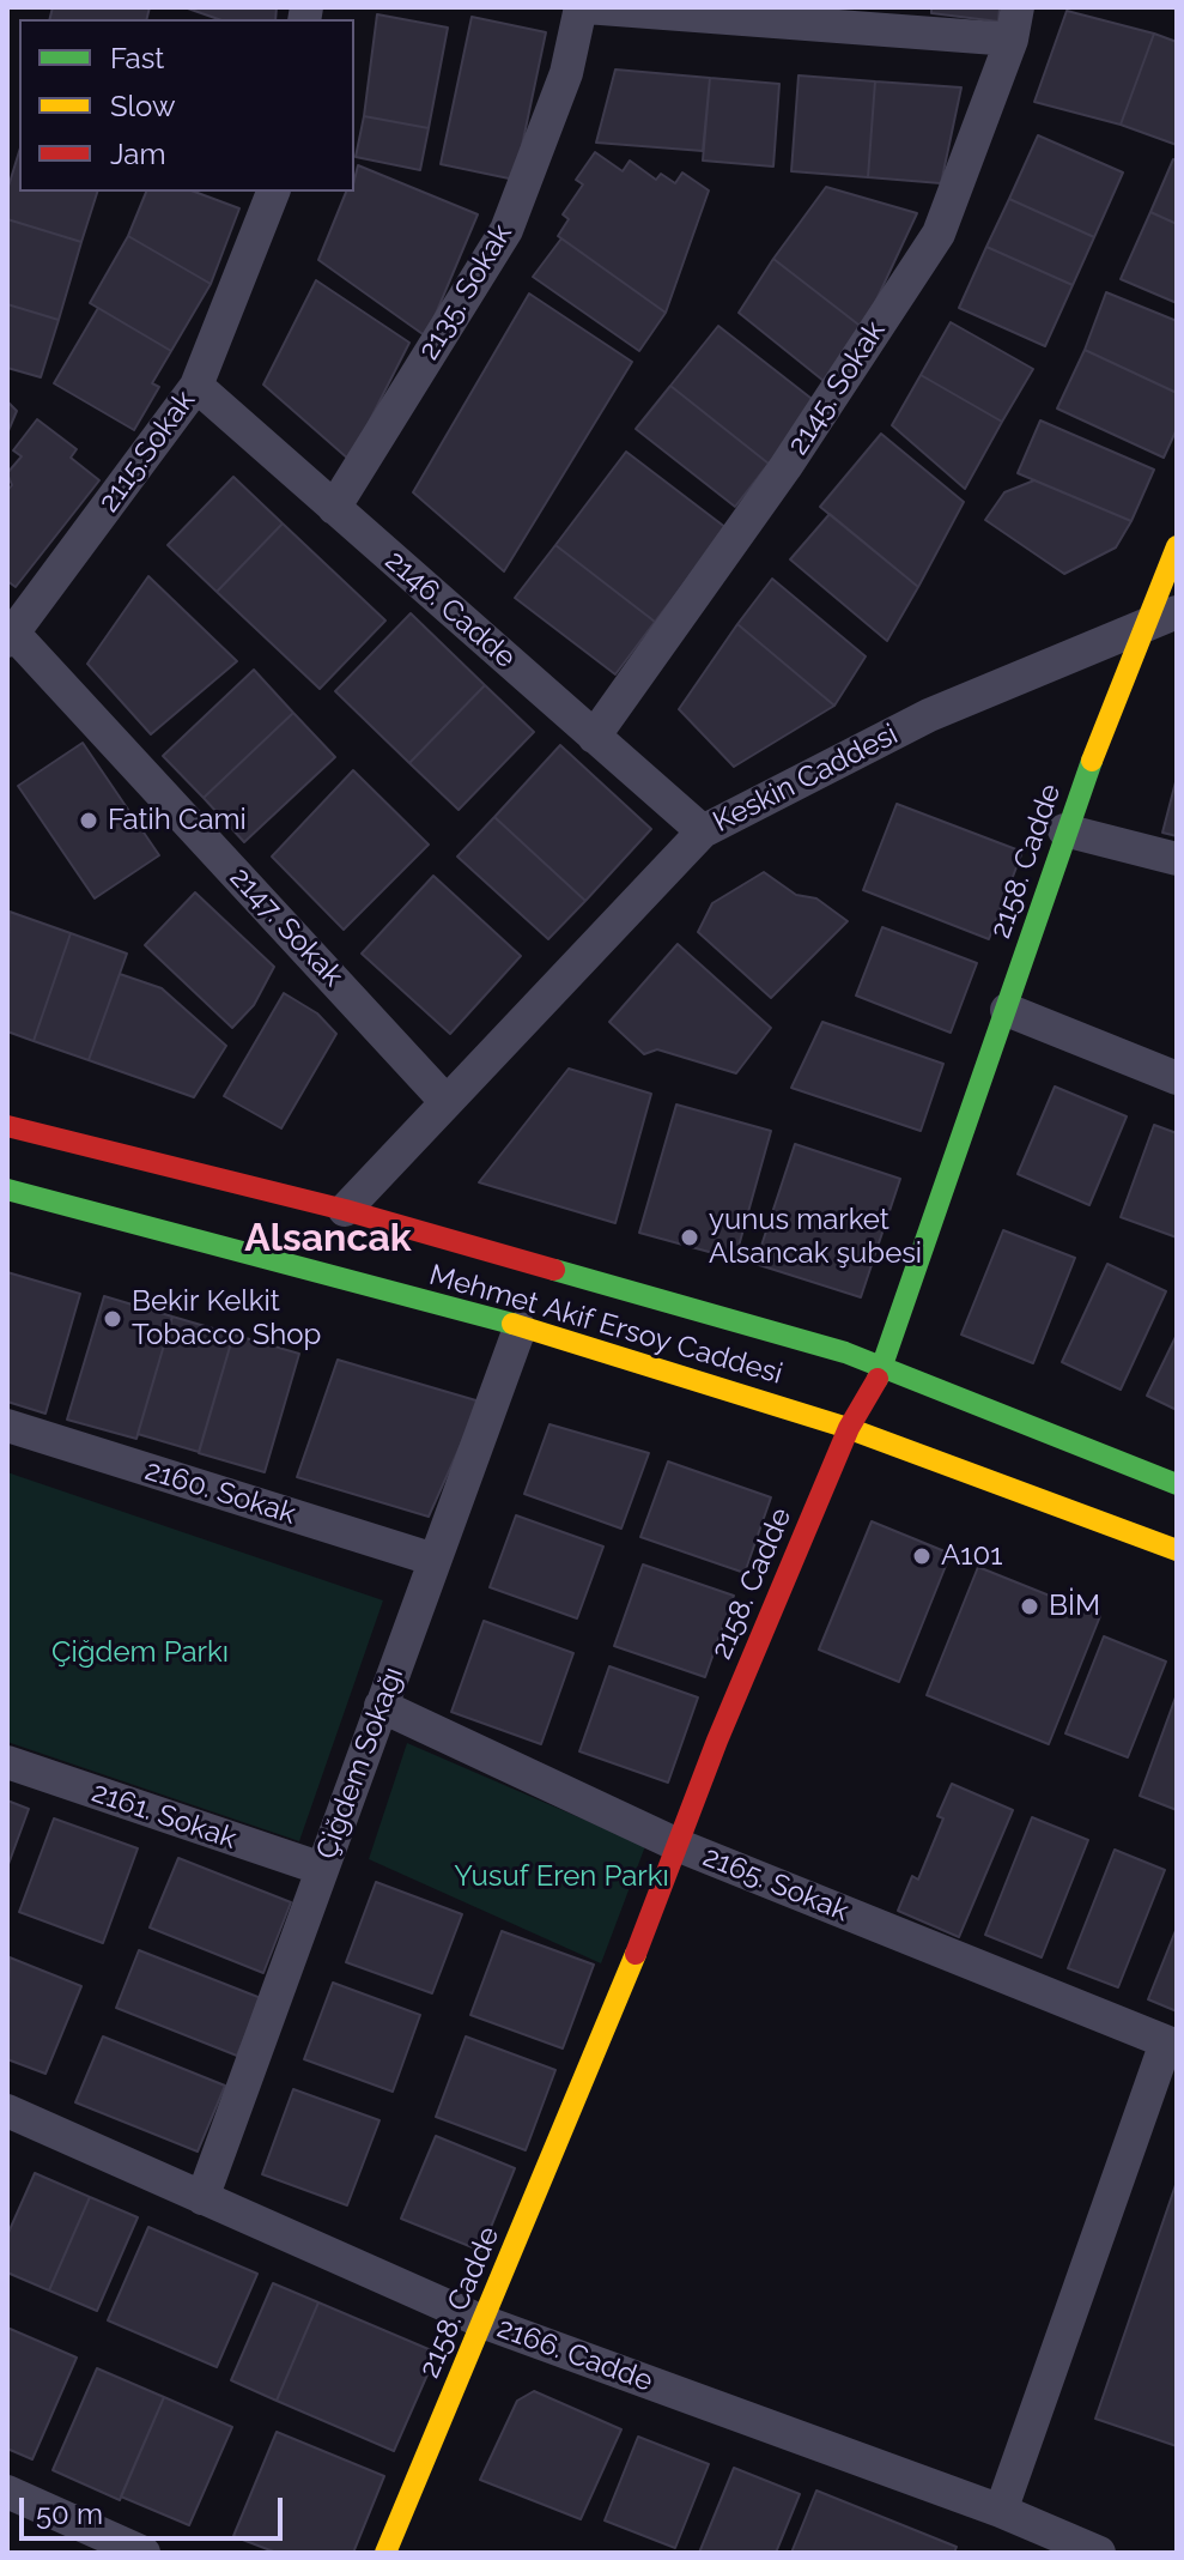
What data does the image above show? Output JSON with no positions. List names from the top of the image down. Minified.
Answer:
{"streets":{"street":["2135. Sokak","2145. Sokak","2115.Sokak","2146. Cadde","Keskin Caddesi","2158. Cadde","2147. Sokak","Mehmet Akif Ersoy Caddesi","2160. Sokak","Çiğdem Sokağı","2161. Sokak","2165. Sokak","2166. Cadde"]},"crossings":[["2135. Sokak","2146. Cadde"],["2145. Sokak","2146. Cadde"],["2115.Sokak","2146. Cadde"],["2115.Sokak","2147. Sokak"],["2146. Cadde","Keskin Caddesi"],["Keskin Caddesi","2158. Cadde"],["Keskin Caddesi","2147. Sokak"],["Keskin Caddesi","Mehmet Akif Ersoy Caddesi"],["2158. Cadde","Mehmet Akif Ersoy Caddesi"],["2158. Cadde","2165. Sokak"],["2158. Cadde","2166. Cadde"],["Mehmet Akif Ersoy Caddesi","Çiğdem Sokağı"],["2160. Sokak","Çiğdem Sokağı"],["Çiğdem Sokağı","2161. Sokak"],["Çiğdem Sokağı","2165. Sokak"],["Çiğdem Sokağı","2166. Cadde"]],"districts":["Alsancak"],"parks":["Çiğdem Parkı","Yusuf Eren Parkı"],"places":["Fatih Cami","yunus market Alsancak şubesi","Bekir Kelkit Tobacco Shop","A101","BİM"],"legend":["Fast","Slow","Jam"],"scale_bar":"50 m"}
